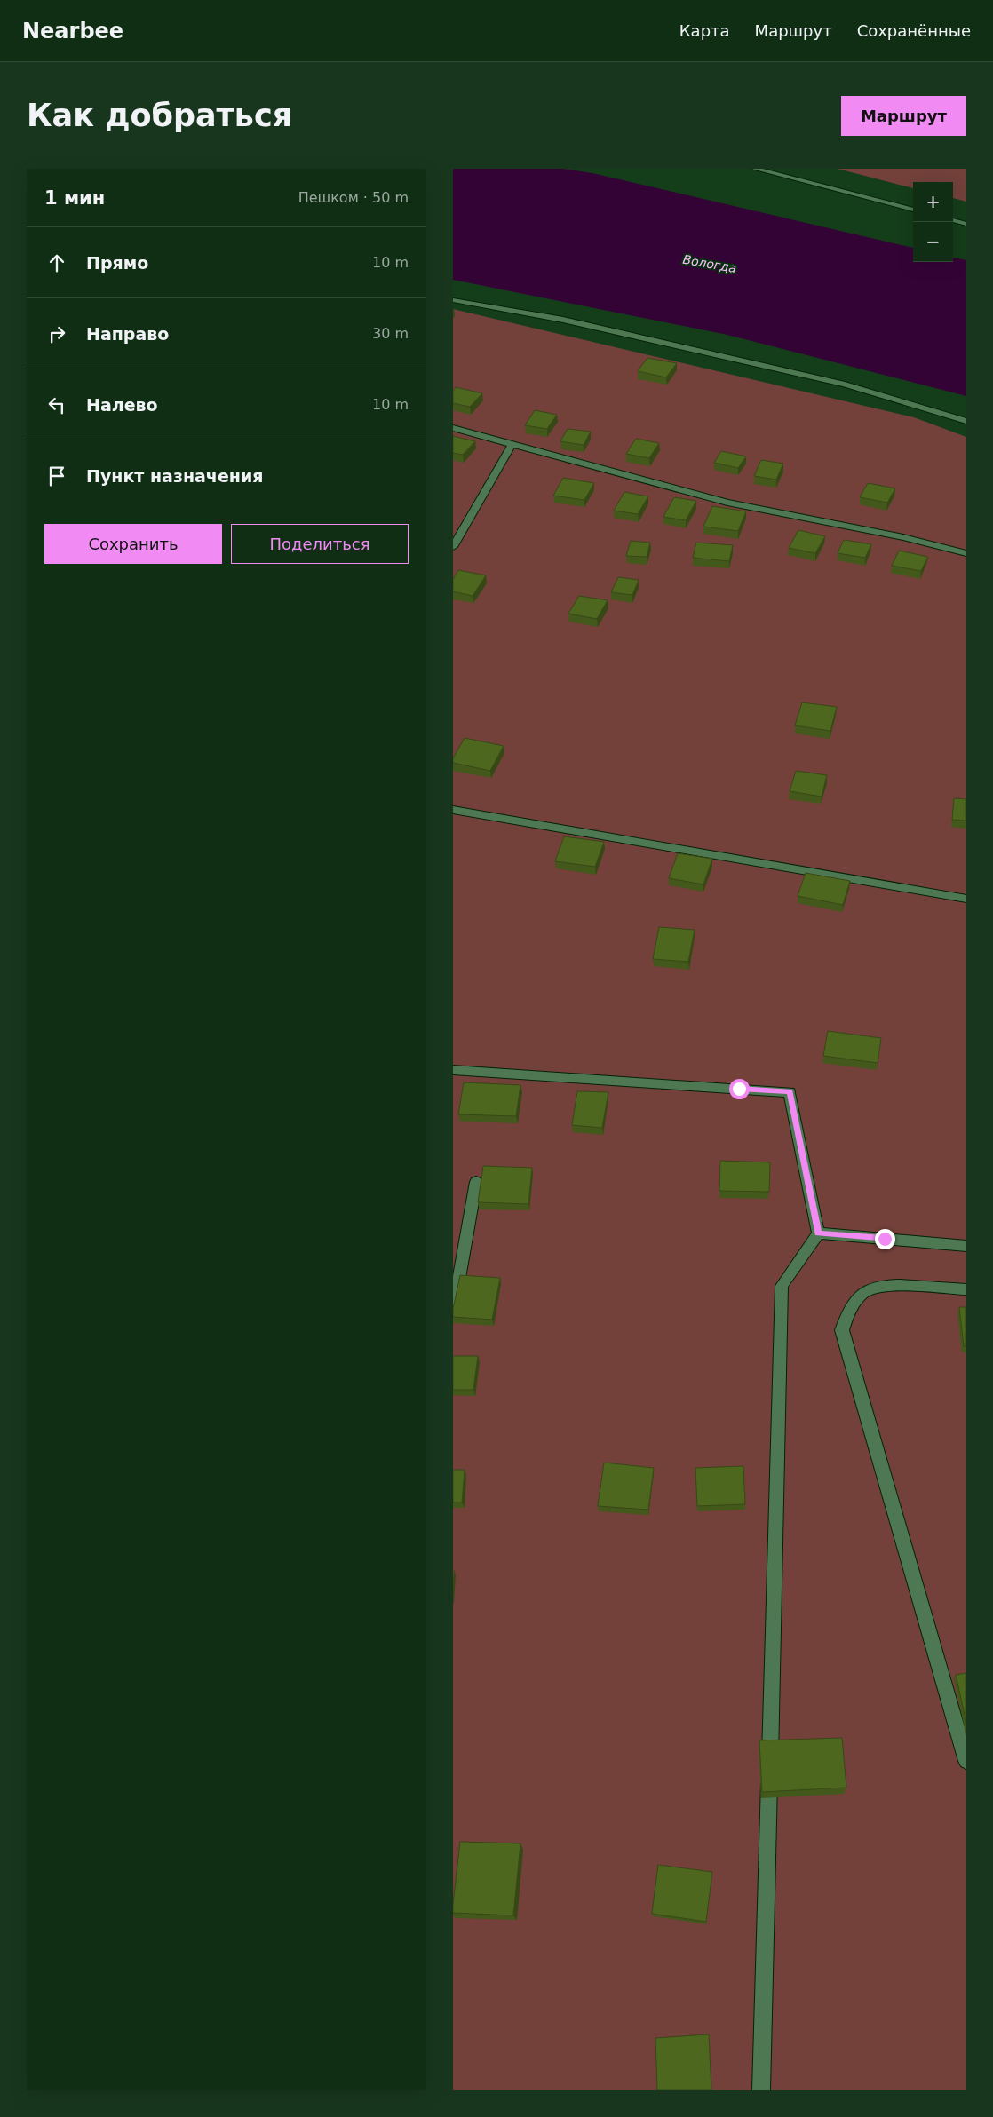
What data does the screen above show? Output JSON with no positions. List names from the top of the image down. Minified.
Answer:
{"water":["Вологда"],"page":{"header":"Nearbee","nav":["Карта","Маршрут","Сохранённые"],"buttons":["Маршрут",["Сохранить","Поделиться"]],"title":"Как добраться","heading":["1 мин","Пешком · 50 m"],"map_buttons":["+","−"],"list":[["Прямо","10 m"],["Направо","30 m"],["Налево","10 m"],"Пункт назначения"]}}
